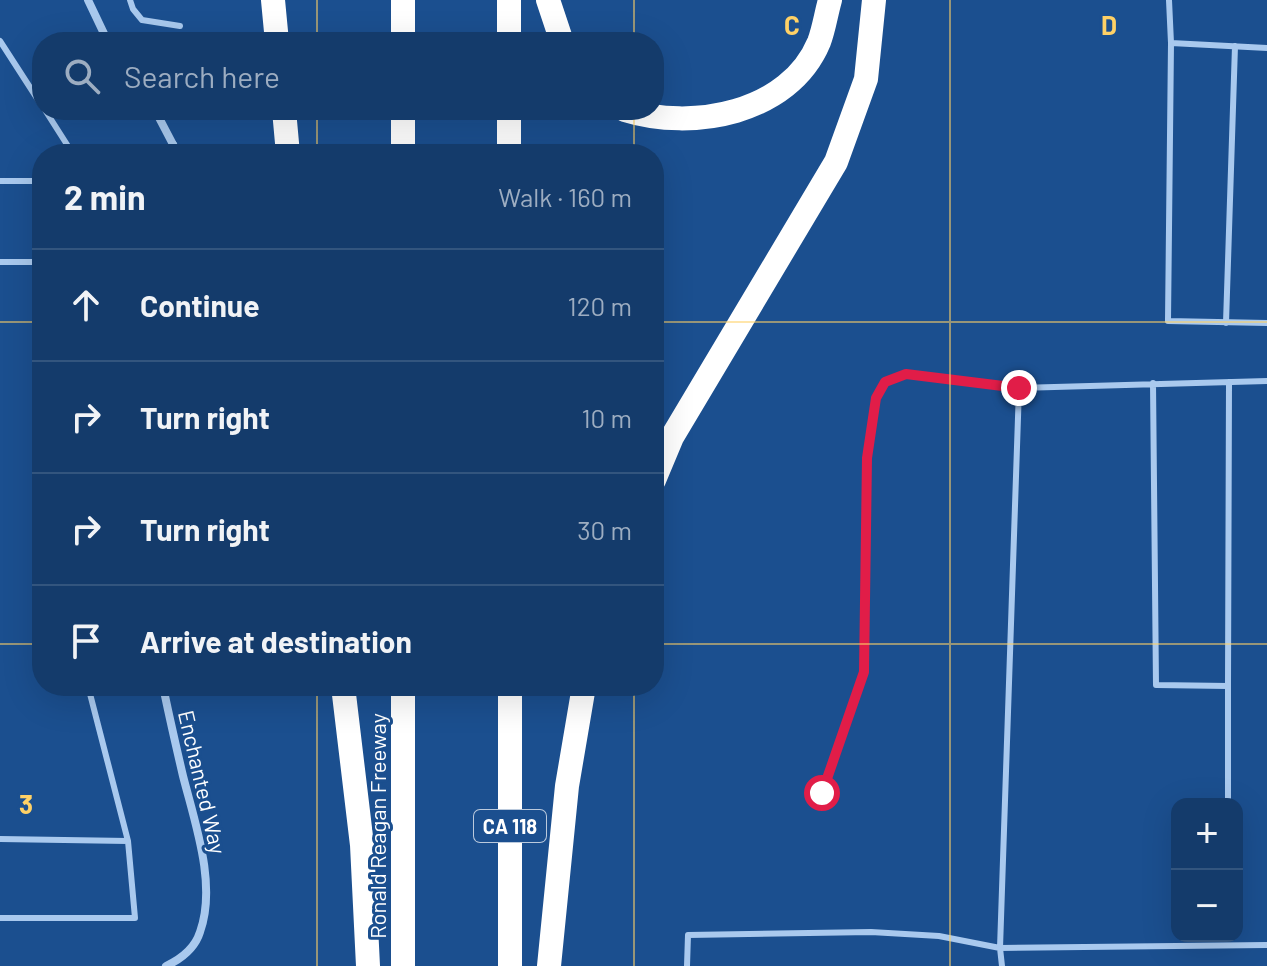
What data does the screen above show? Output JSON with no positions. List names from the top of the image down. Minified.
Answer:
{"streets":{"highway":["Ronald Reagan Freeway","CA 118"],"street":["Enchanted Way"]},"page":{"search":"Search here","heading":["2 min","Walk · 160 m"],"list":[["Continue","120 m"],["Turn right","10 m"],["Turn right","30 m"],"Arrive at destination"],"map_buttons":["+","−"]},"grid":{"columns":["C","D"],"rows":["3"]}}
